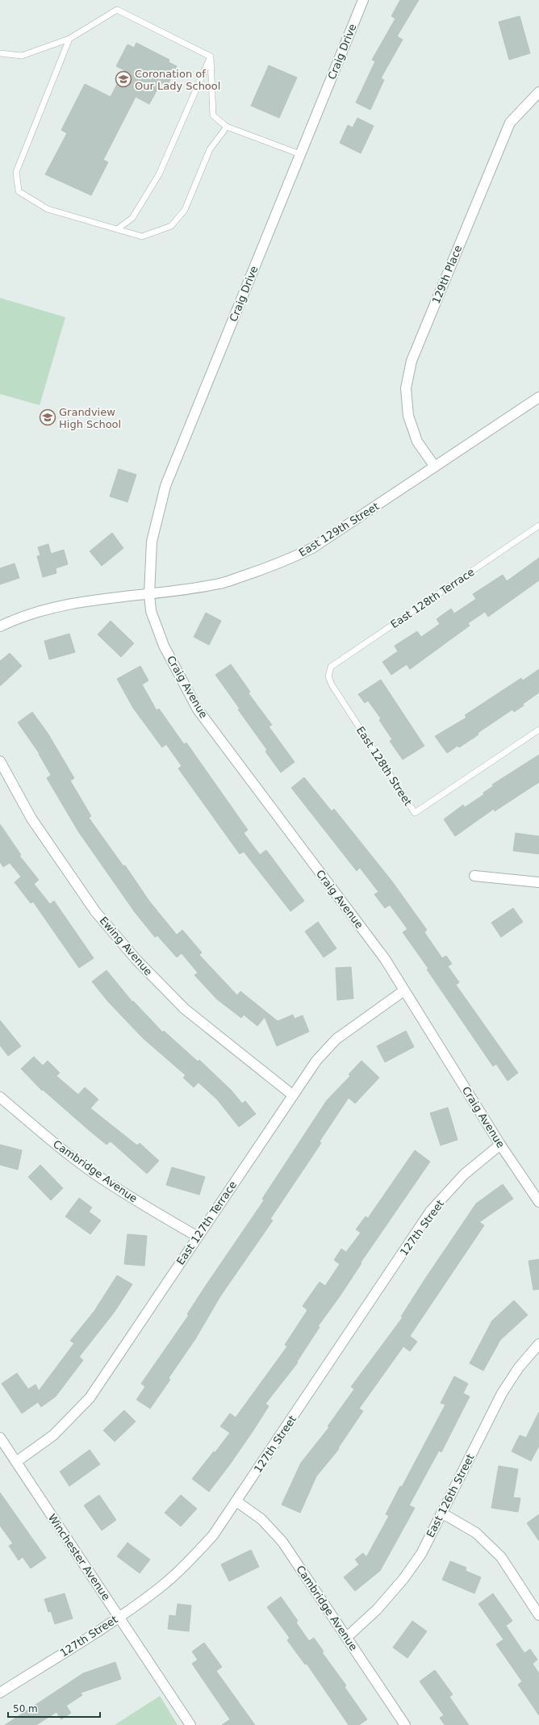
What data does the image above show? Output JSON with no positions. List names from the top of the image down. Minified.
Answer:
{"streets":{"street":["Craig Drive","129th Place","East 129th Street","Craig Avenue","Ewing Avenue","Cambridge Avenue","East 127th Terrace","127th Street","East 126th Street","Winchester Avenue"],"lane":["East 128th Terrace","East 128th Street"]},"crossings":[["Craig Drive","East 129th Street"],["Craig Drive","Craig Avenue"],["129th Place","East 129th Street"],["East 129th Street","Craig Avenue"],["East 128th Terrace","East 128th Street"],["Craig Avenue","East 127th Terrace"],["Craig Avenue","127th Street"],["Ewing Avenue","East 127th Terrace"],["Cambridge Avenue","East 127th Terrace"],["Cambridge Avenue","127th Street"],["Cambridge Avenue","East 126th Street"],["East 127th Terrace","Winchester Avenue"],["127th Street","Winchester Avenue"]],"places":{"school or university":["Coronation of Our Lady School","Grandview High School"]},"scale_bar":"50 m"}
